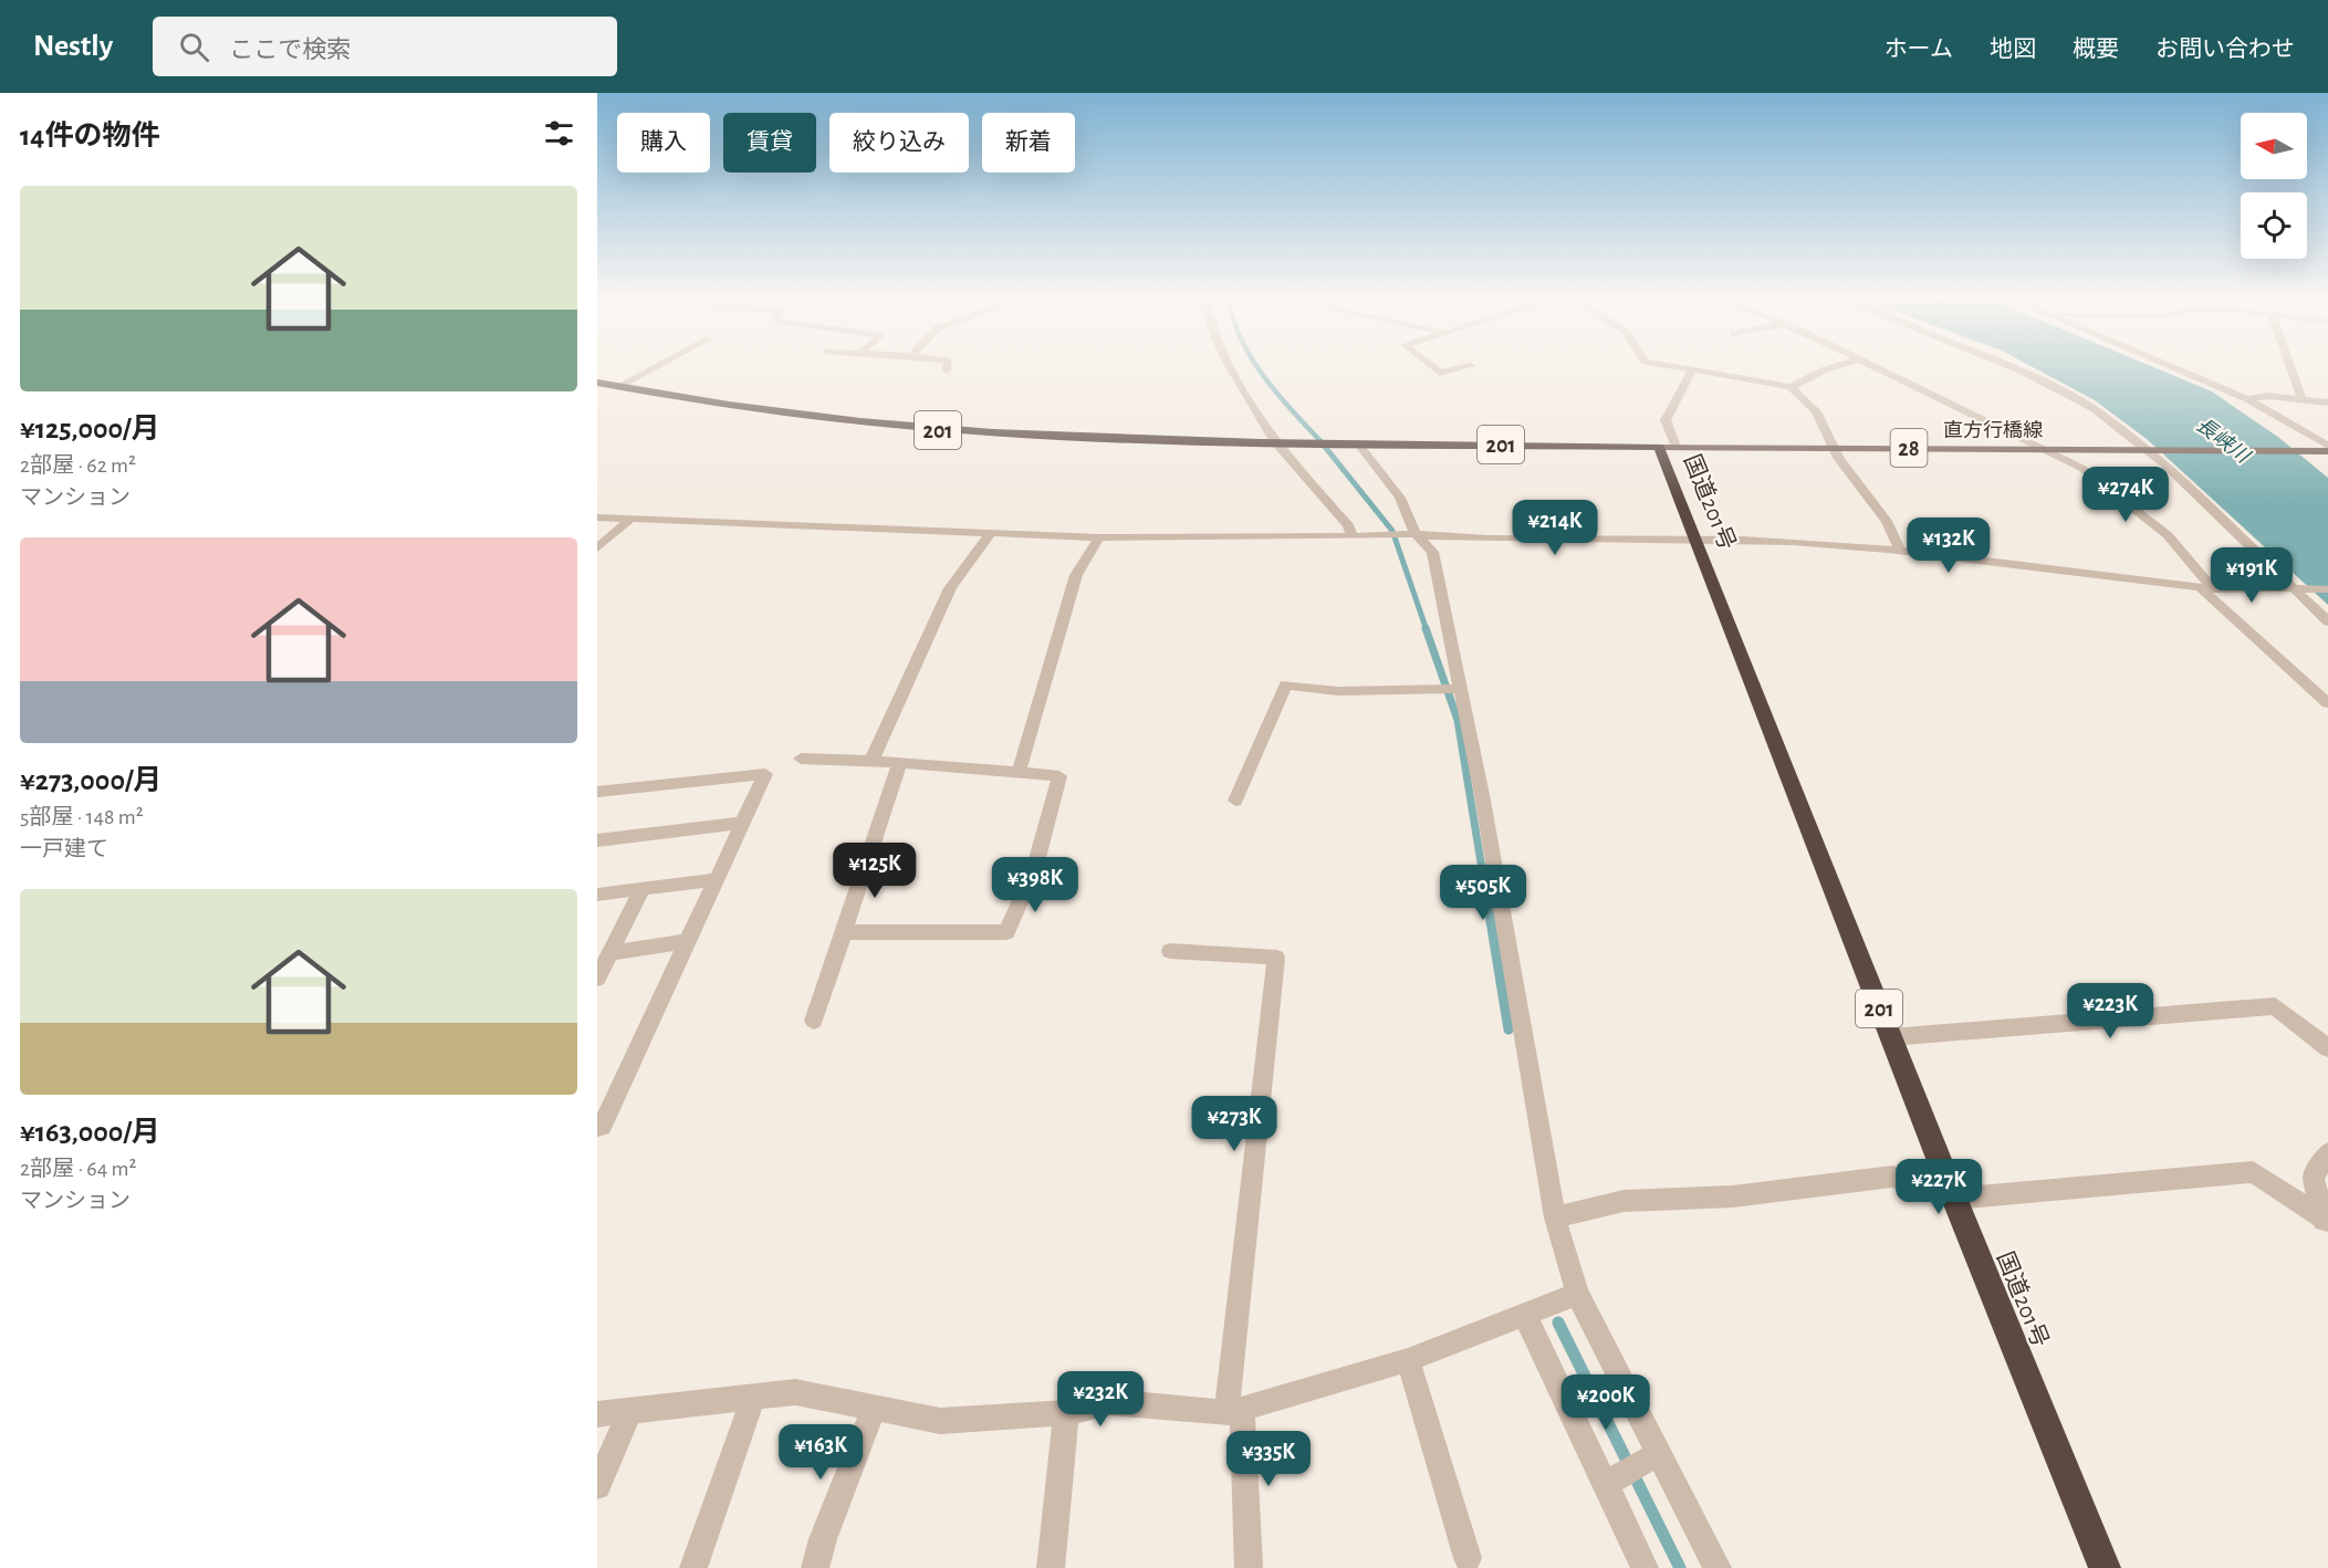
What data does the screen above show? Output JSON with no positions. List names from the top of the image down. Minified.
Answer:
{"streets":{"highway":["201","国道201号"],"main road":["直方行橋線","28"]},"crossings":[["直方行橋線","国道201号"]],"water":["長峡川"],"north":"left","page":{"header":"Nestly","search":"ここで検索","nav":["ホーム","地図","概要","お問い合わせ"],"heading":"14件の物件","chip":["購入","賃貸","絞り込み","新着"],"list":[{"name":"¥125,000/月","note":"2部屋 · 62 m² · マンション"},{"name":"¥273,000/月","note":"5部屋 · 148 m² · 一戸建て"},{"name":"¥163,000/月","note":"2部屋 · 64 m² · マンション"}],"price":["¥274K","¥214K","¥132K","¥191K","¥125K","¥398K","¥505K","¥223K","¥273K","¥227K","¥232K","¥200K","¥163K","¥335K"]}}
